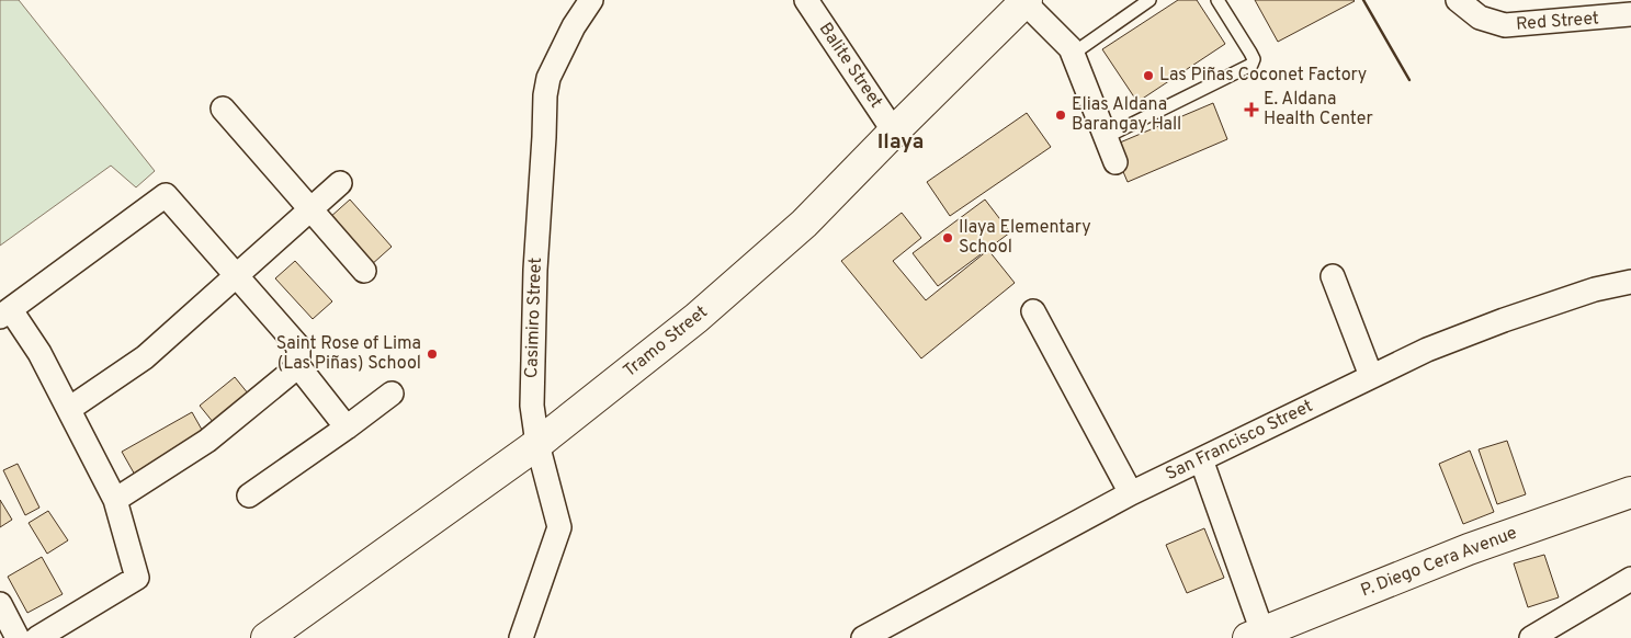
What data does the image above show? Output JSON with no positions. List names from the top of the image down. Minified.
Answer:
{"streets":{"street":["Red Street","Balite Street","Casimiro Street","Tramo Street","San Francisco Street","P. Diego Cera Avenue"]},"crossings":[["Balite Street","Tramo Street"],["Casimiro Street","Tramo Street"]],"districts":["Ilaya"],"places":{"other":["Las Piñas Coconet Factory","Elias Aldana Barangay Hall","Ilaya Elementary School","Saint Rose of Lima (Las Piñas) School"],"health":["E. Aldana Health Center"]}}
